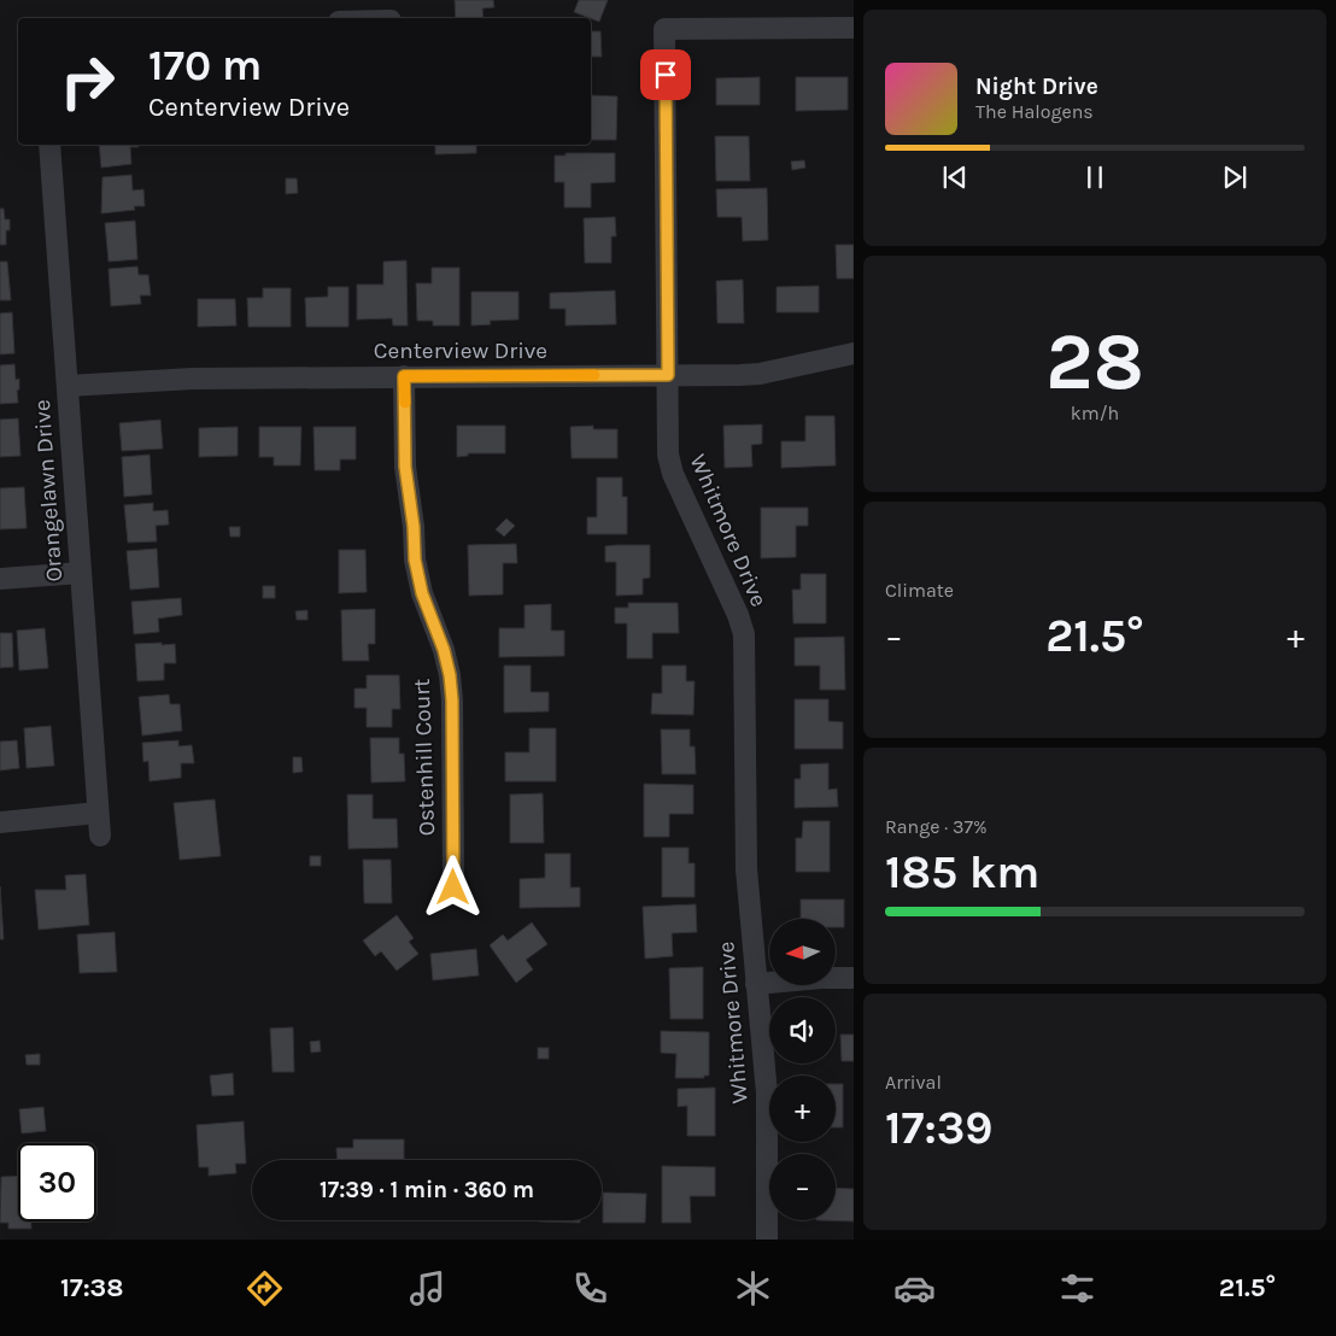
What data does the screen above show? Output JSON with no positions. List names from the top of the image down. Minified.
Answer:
{"streets":{"street":["Centerview Drive","Orangelawn Drive","Whitmore Drive","Ostenhill Court"]},"crossings":[["Centerview Drive","Orangelawn Drive"],["Centerview Drive","Whitmore Drive"],["Centerview Drive","Ostenhill Court"]],"north":"left","page":{"turn":["170 m","Centerview Drive"],"song":["Night Drive","The Halogens"],"tile":[["28","km/h"],"Climate",["Range · 37%","185 km"],["Arrival","17:39"]],"heat":["−","21.5°","+"],"map_buttons":["+","−"],"limit":"30","trip":"17:39 · 1 min · 360 m","tabs":["17:38","21.5°"]}}
